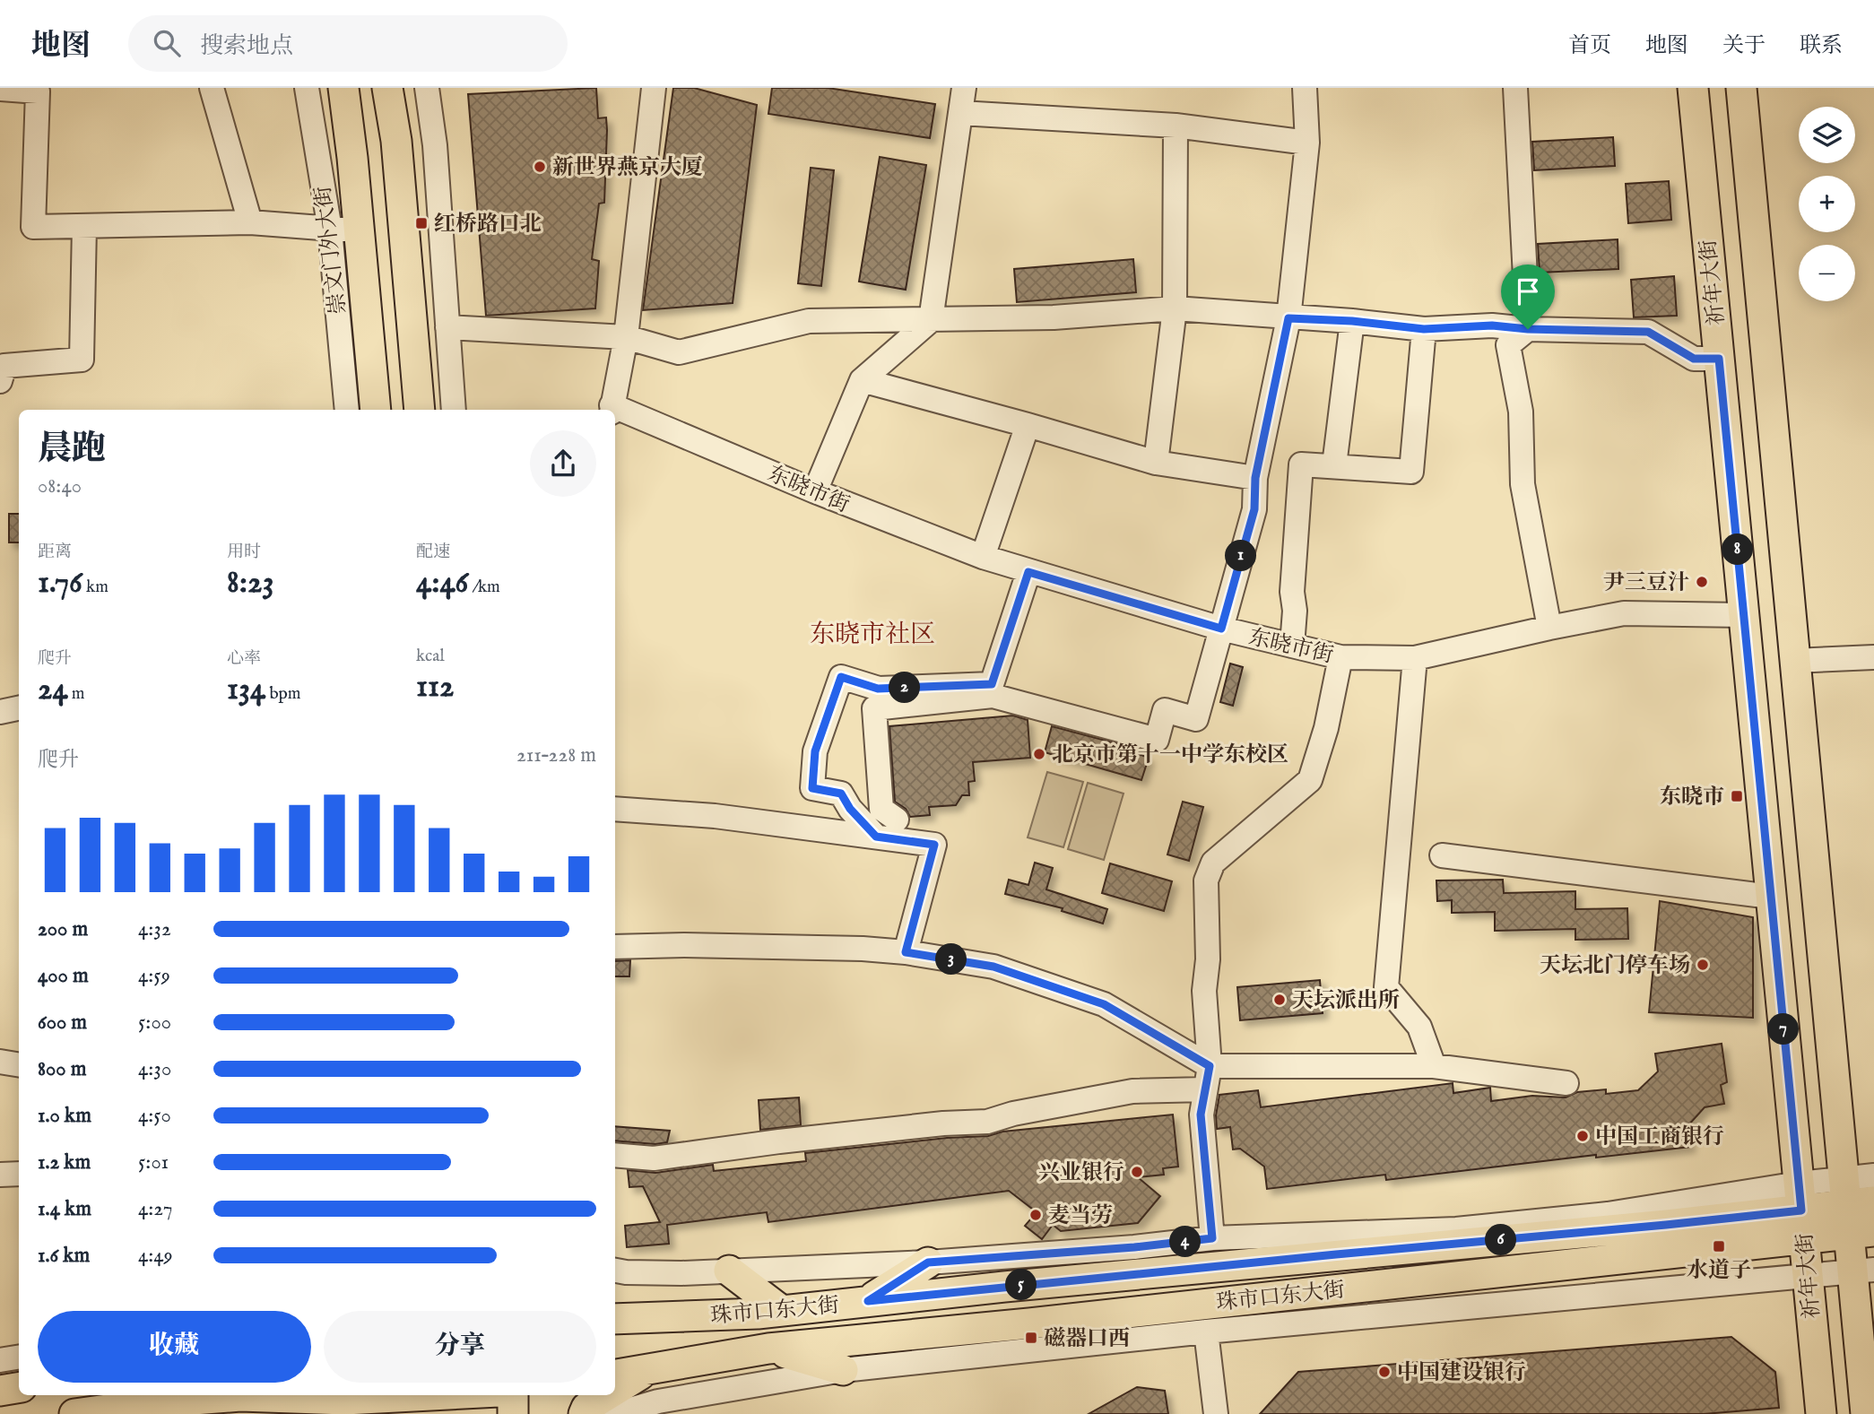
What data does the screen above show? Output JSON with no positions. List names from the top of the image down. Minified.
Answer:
{"streets":{"main road":["崇文门外大街","祈年大街","珠市口东大街"],"street":["东晓市街"]},"crossings":[["祈年大街","东晓市街"],["祈年大街","珠市口东大街"]],"districts":["东晓市社区"],"places":{"other":["新世界燕京大厦","尹三豆汁","北京市第十一中学东校区","天坛北门停车场","天坛派出所","中国工商银行","兴业银行","麦当劳","中国建设银行"],"transit":["红桥路口北","东晓市","水道子","磁器口西"]},"page":{"header":"地图","search":"搜索地点","nav":["首页","地图","关于","联系"],"map_buttons":["+","−"],"heading":["晨跑","08:40"],"stats":[["距离","1.76 km"],["用时","8:23"],["配速","4:46 /km"],["爬升","24 m"],["心率","134 bpm"],["kcal","112"]],"pins":["8","1","2","3","7","6","4","5"],"chart":["爬升","211–228 m"],"list":[{"name":"200 m","note":"4:32"},{"name":"400 m","note":"4:59"},{"name":"600 m","note":"5:00"},{"name":"800 m","note":"4:30"},{"name":"1.0 km","note":"4:50"},{"name":"1.2 km","note":"5:01"},{"name":"1.4 km","note":"4:27"},{"name":"1.6 km","note":"4:49"}],"buttons":["收藏","分享"]}}
